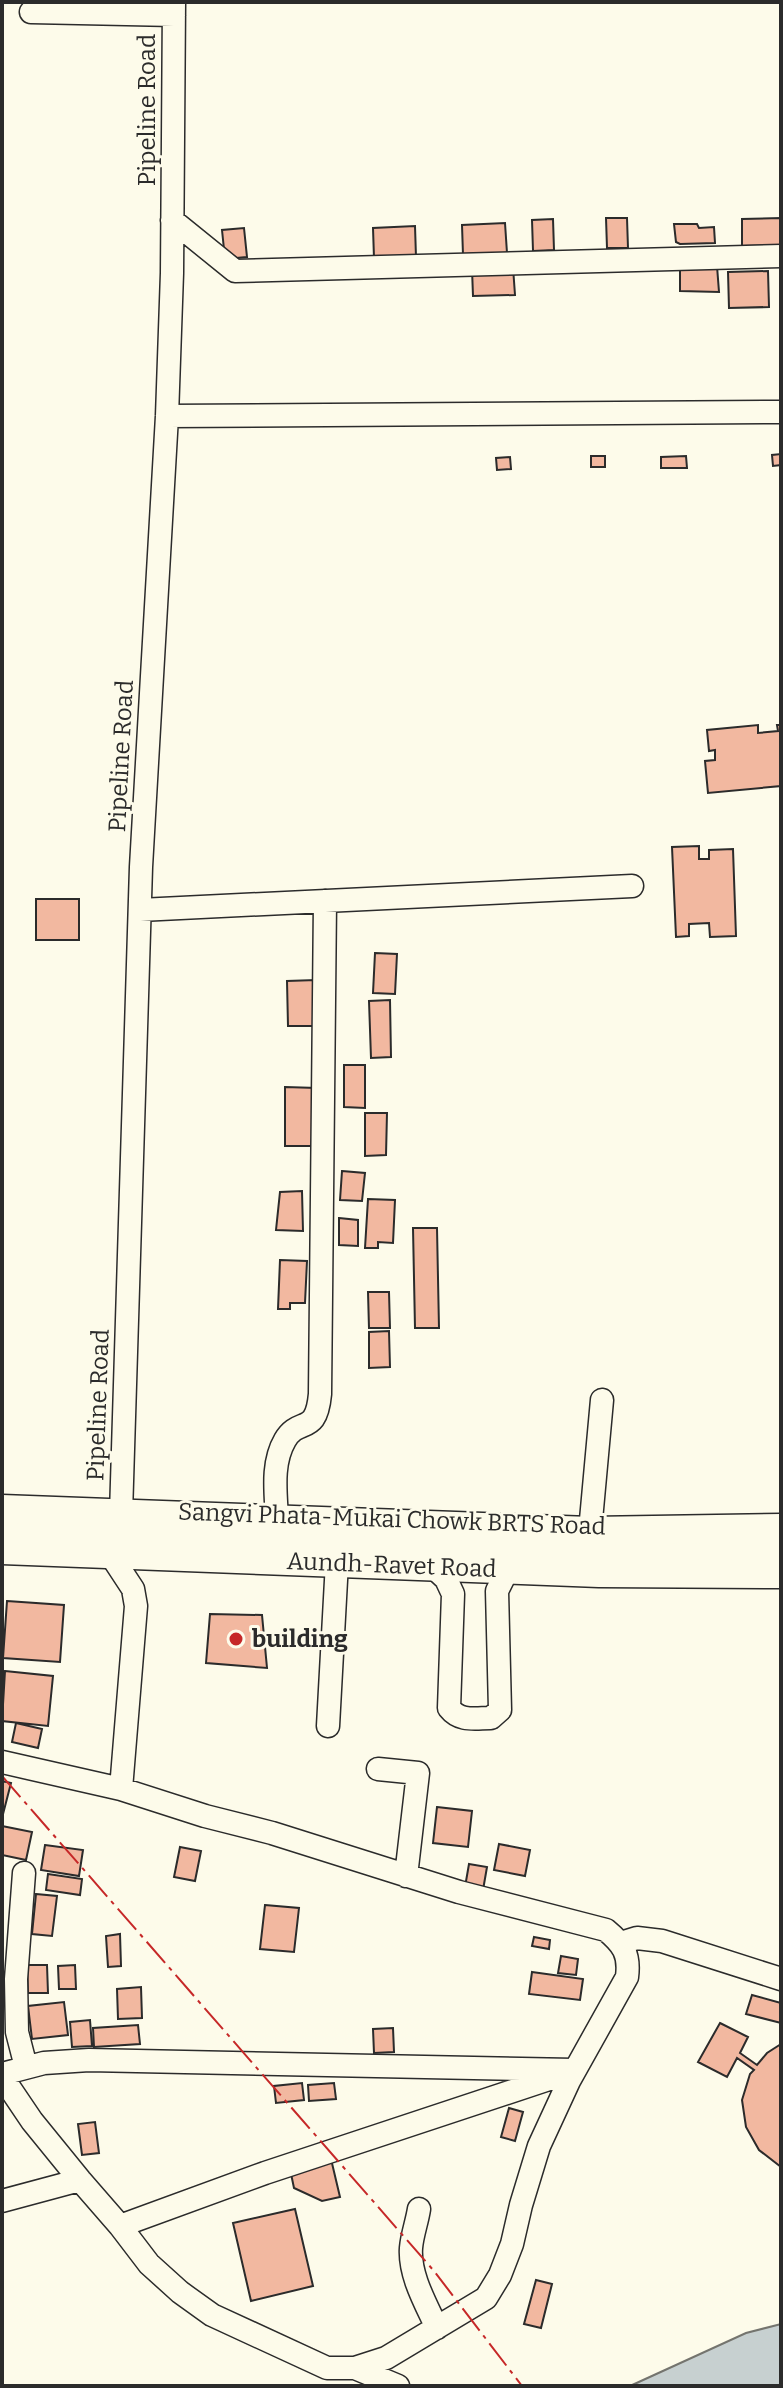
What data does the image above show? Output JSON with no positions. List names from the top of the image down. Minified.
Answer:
{"streets":{"main road":["Aundh-Ravet Road"],"street":["Pipeline Road","Sangvi Phata-Mukai Chowk BRTS Road"]},"crossings":[["Pipeline Road","Aundh-Ravet Road"]],"places":["building"]}
